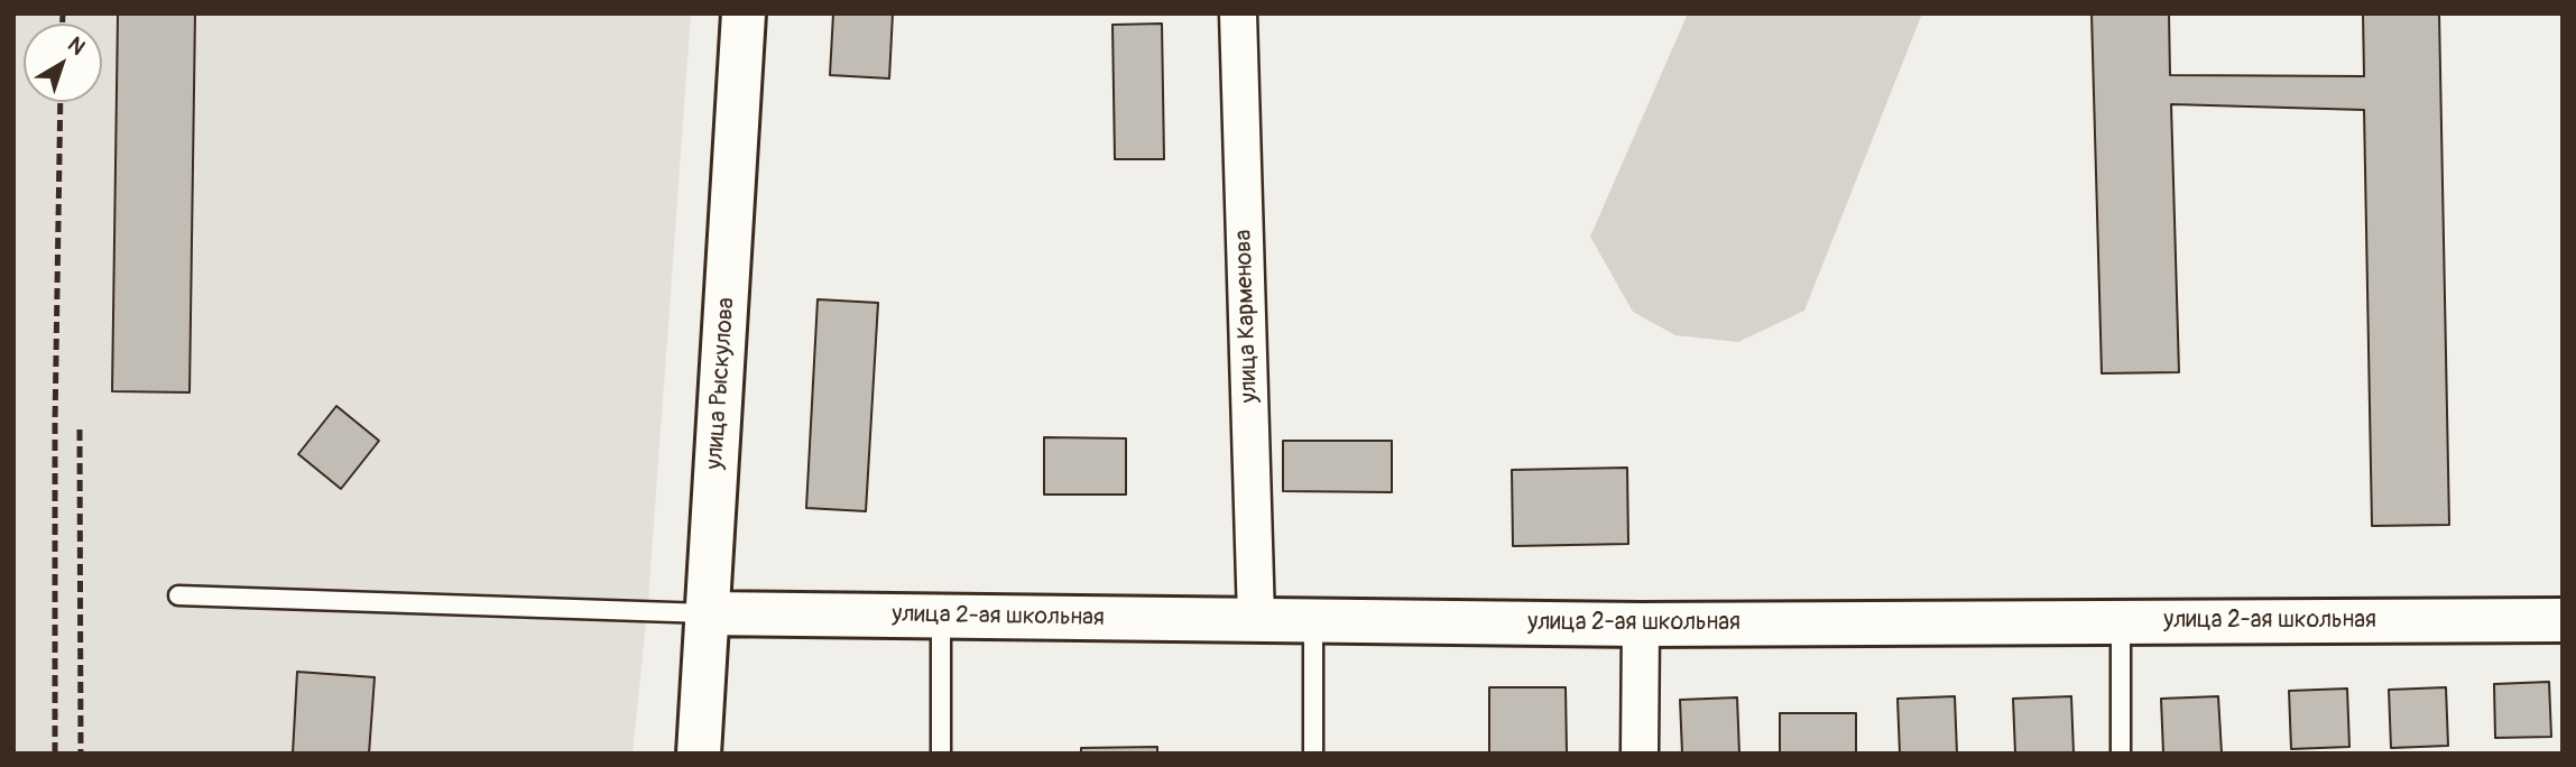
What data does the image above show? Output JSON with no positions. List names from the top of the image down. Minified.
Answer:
{"streets":{"street":["улица Карменова","улица Рыскулова","улица 2-ая школьная"]},"crossings":[["улица Карменова","улица 2-ая школьная"],["улица Рыскулова","улица 2-ая школьная"]],"north":"top right"}
